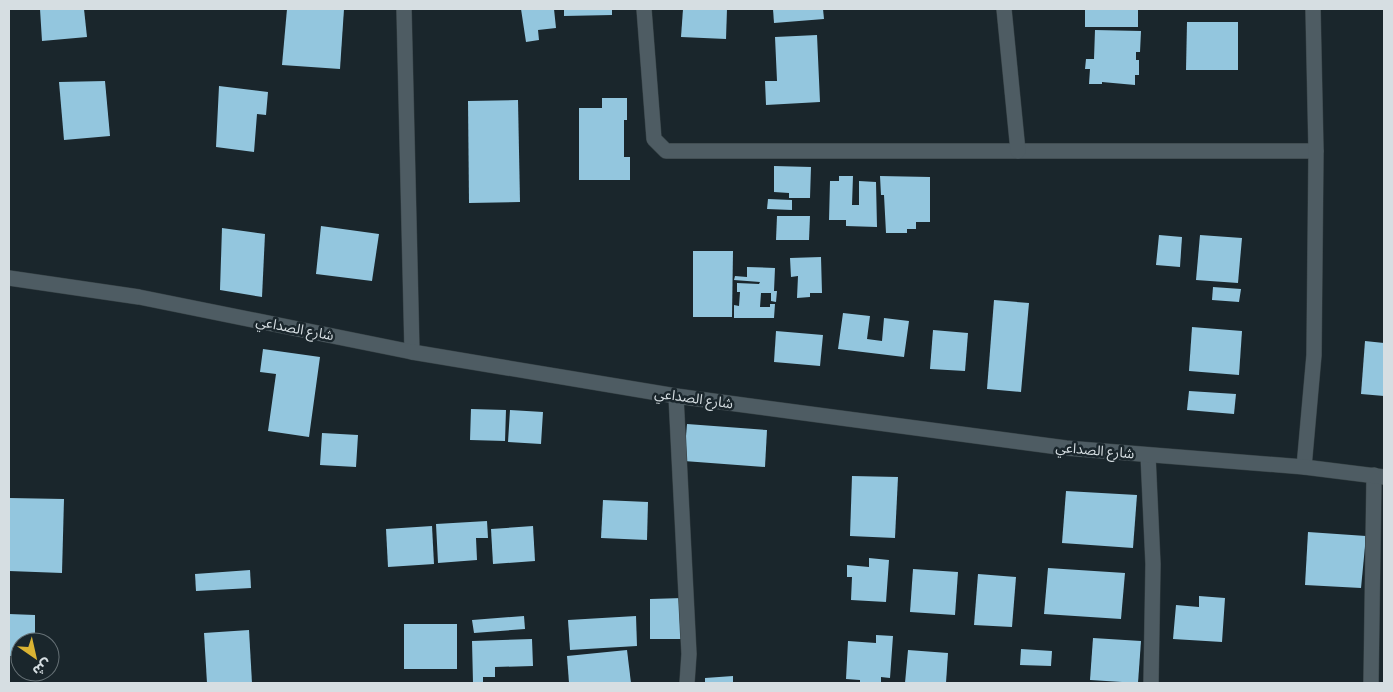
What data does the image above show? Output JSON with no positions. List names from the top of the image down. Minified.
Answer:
{"streets":{"street":["شارع الصداعي"]},"north":"bottom right"}
